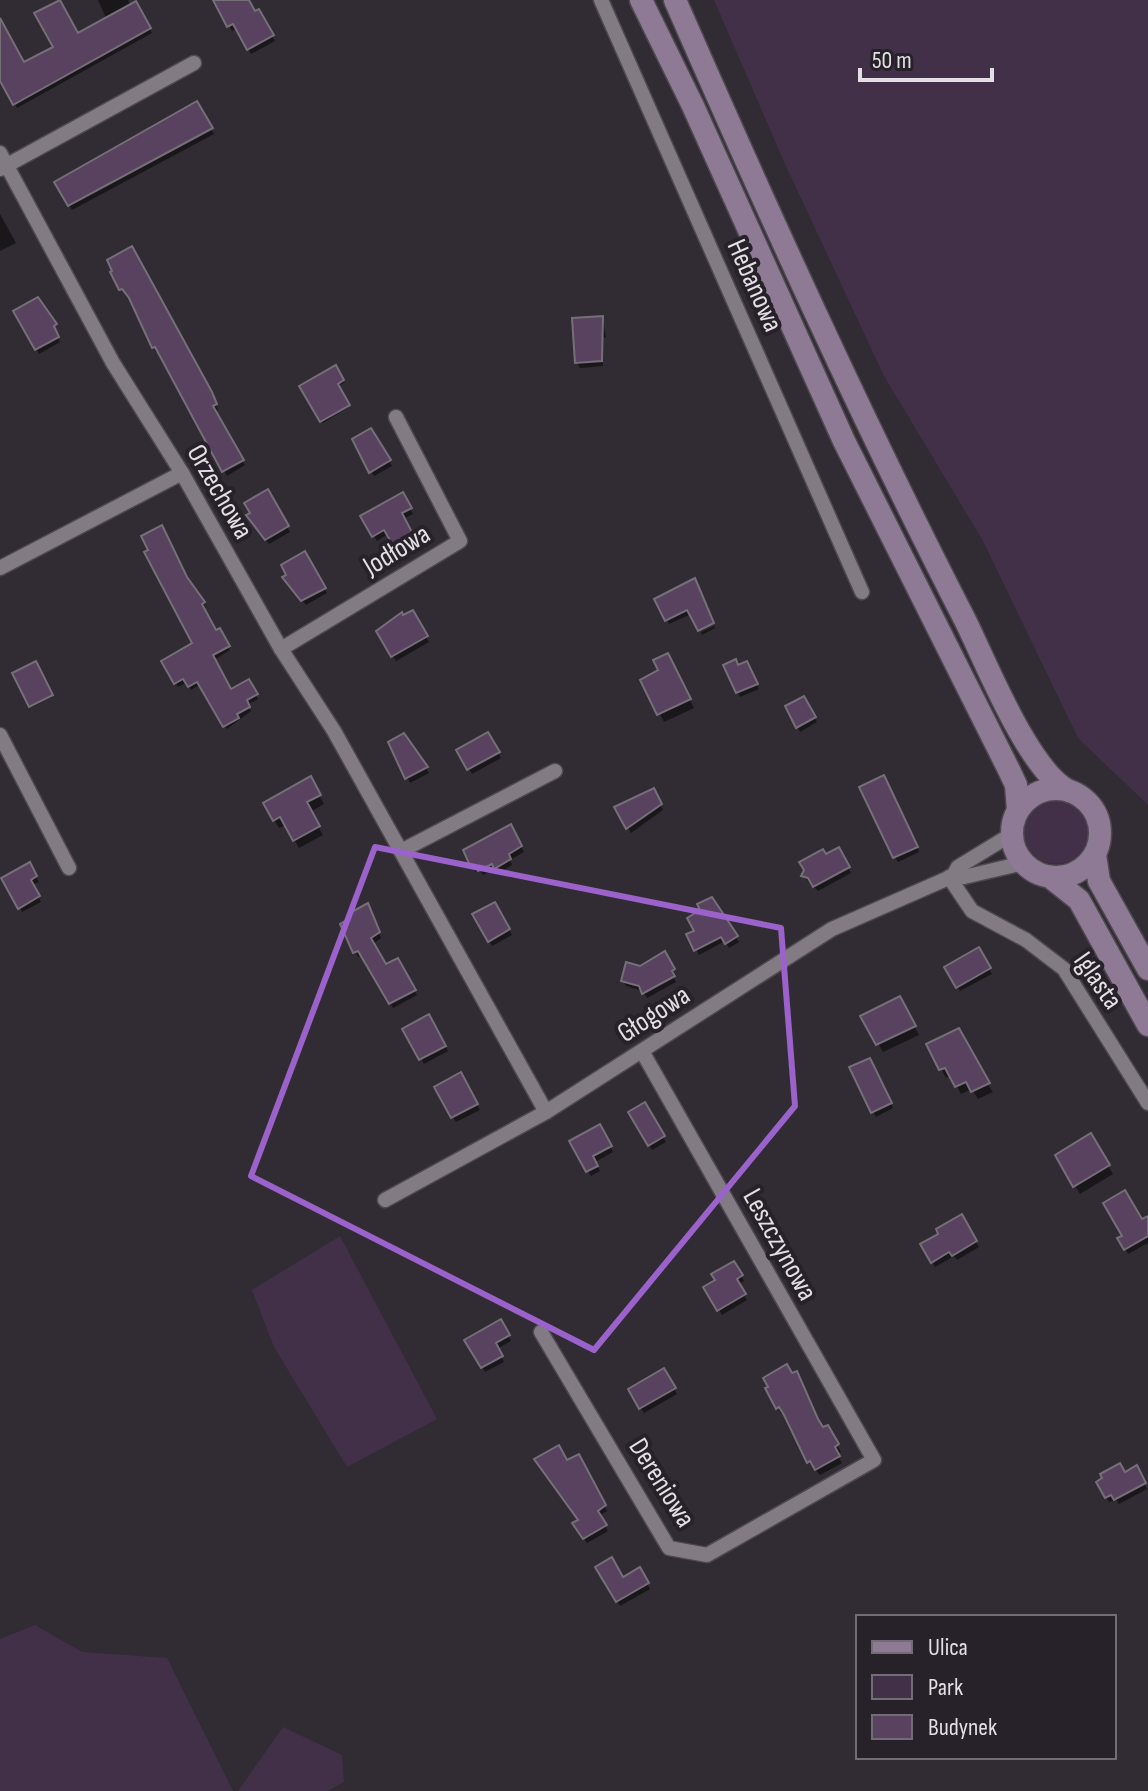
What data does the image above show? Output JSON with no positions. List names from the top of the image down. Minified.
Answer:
{"streets":{"street":["Hebanowa","Orzechowa","Jodłowa","Iglasta","Głogowa","Leszczynowa","Dereniowa"]},"crossings":[["Orzechowa","Jodłowa"],["Orzechowa","Głogowa"],["Iglasta","Głogowa"],["Głogowa","Leszczynowa"],["Leszczynowa","Dereniowa"]],"legend":["Ulica","Park","Budynek"],"scale_bar":"50 m"}
